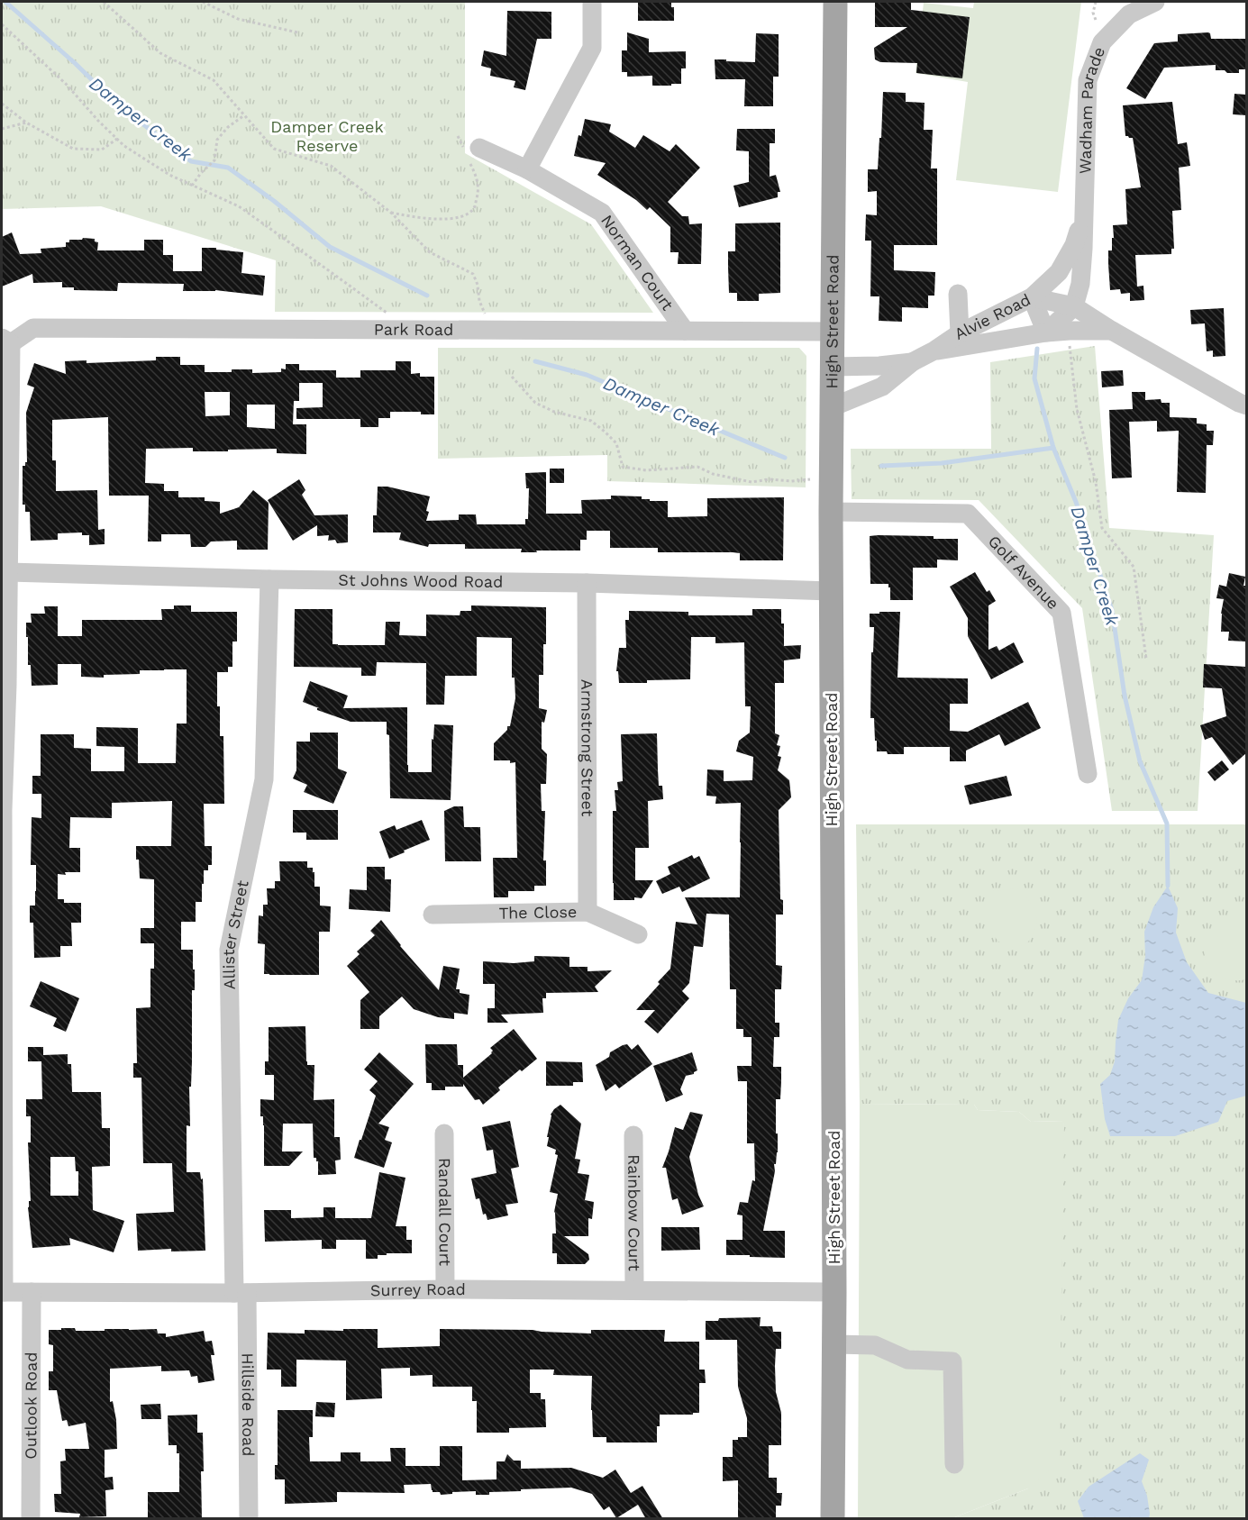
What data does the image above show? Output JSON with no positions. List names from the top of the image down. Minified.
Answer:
{"streets":{"main road":["High Street Road"],"street":["Wadham Parade","Norman Court","Alvie Road","Park Road","Golf Avenue","St Johns Wood Road","Armstrong Street","The Close","Allister Street","Randall Court","Rainbow Court","Surrey Road","Outlook Road","Hillside Road"]},"crossings":[["Wadham Parade","Alvie Road"],["Norman Court","Park Road"],["Alvie Road","High Street Road"],["High Street Road","Park Road"],["High Street Road","Golf Avenue"],["High Street Road","St Johns Wood Road"],["High Street Road","Surrey Road"],["St Johns Wood Road","Armstrong Street"],["St Johns Wood Road","Allister Street"],["Armstrong Street","The Close"],["Allister Street","Surrey Road"],["Allister Street","Hillside Road"],["Randall Court","Surrey Road"],["Rainbow Court","Surrey Road"],["Surrey Road","Outlook Road"],["Surrey Road","Hillside Road"]],"water":["Damper Creek"],"parks":["Damper Creek Reserve"]}
